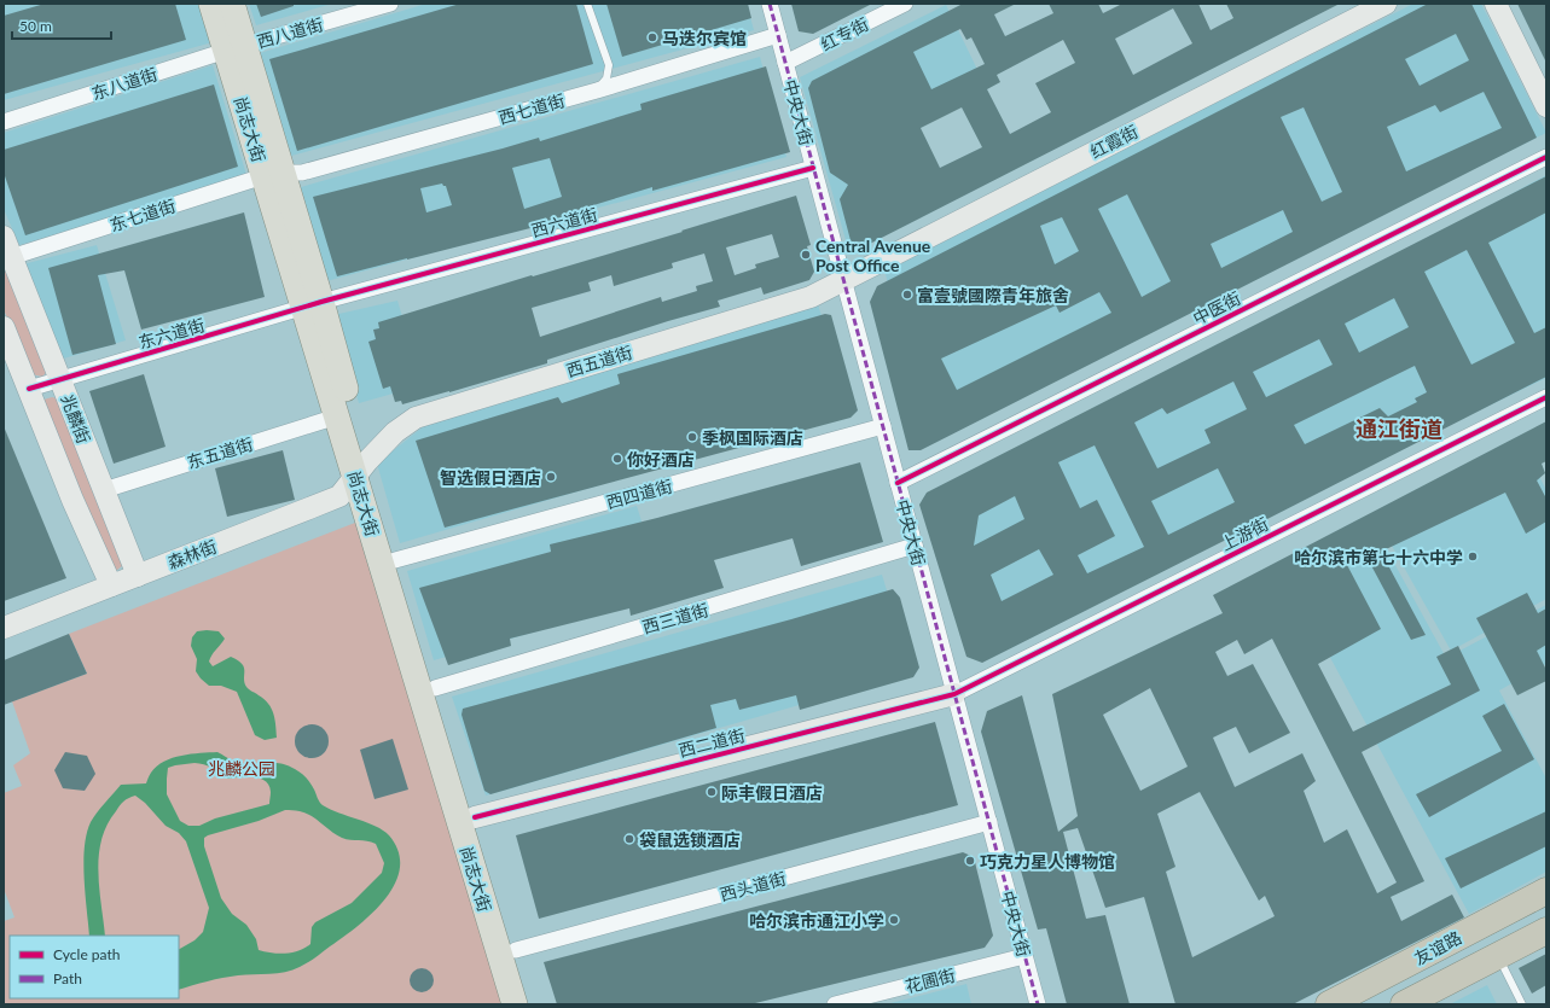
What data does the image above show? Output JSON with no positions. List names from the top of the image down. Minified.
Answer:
{"streets":{"highway":["友谊路"],"main road":["尚志大街","红霞街","西五道街","兆麟街","森林街","西二道街"],"street":["西八道街","红专街","东八道街","西七道街","中央大街","东七道街","西六道街","中医街","东六道街","东五道街","西四道街","上游街","西三道街","西头道街","花圃街"]},"crossings":[["西八道街","东八道街"],["西八道街","尚志大街"],["红专街","中央大街"],["东八道街","尚志大街"],["西七道街","中央大街"],["西七道街","尚志大街"],["西七道街","东七道街"],["中央大街","红霞街"],["中央大街","西六道街"],["中央大街","中医街"],["中央大街","西五道街"],["中央大街","西四道街"],["中央大街","上游街"],["中央大街","西三道街"],["中央大街","西二道街"],["中央大街","西头道街"],["中央大街","花圃街"],["尚志大街","东七道街"],["尚志大街","西六道街"],["尚志大街","东六道街"],["尚志大街","西五道街"],["尚志大街","东五道街"],["尚志大街","西四道街"],["尚志大街","森林街"],["尚志大街","西三道街"],["尚志大街","西二道街"],["尚志大街","西头道街"],["红霞街","西五道街"],["东七道街","兆麟街"],["西六道街","东六道街"],["东六道街","兆麟街"],["西五道街","森林街"],["兆麟街","东五道街"],["兆麟街","森林街"],["上游街","西二道街"]],"districts":["通江街道"],"parks":["兆麟公园"],"places":["马迭尔宾馆","Central Avenue Post Office","富壹號國際青年旅舍","季枫国际酒店","你好酒店","智选假日酒店","哈尔滨市第七十六中学","际丰假日酒店","袋鼠选锁酒店","巧克力星人博物馆","哈尔滨市通江小学"],"legend":["Cycle path","Path"],"scale_bar":"50 m"}
